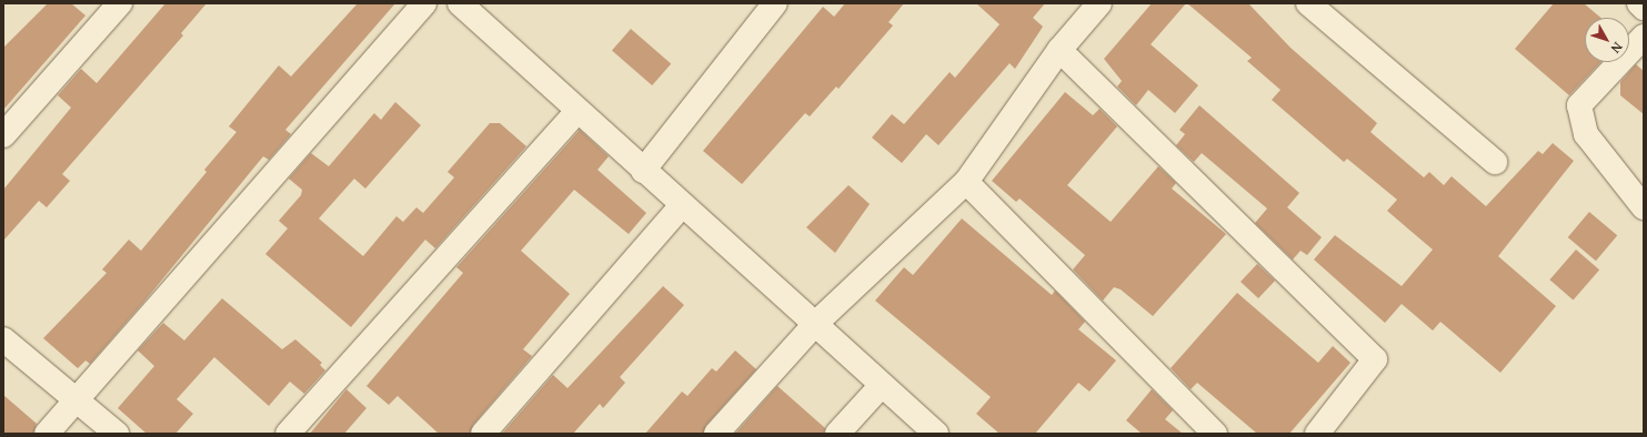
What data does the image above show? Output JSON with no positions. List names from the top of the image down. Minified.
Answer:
{"north":"bottom right"}
